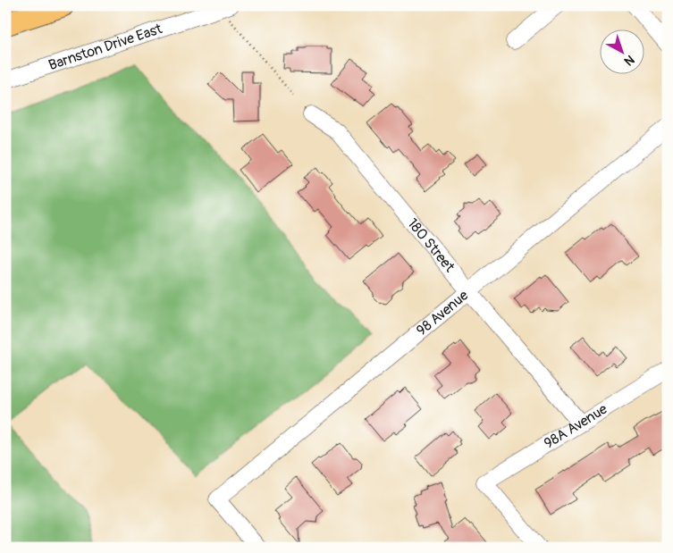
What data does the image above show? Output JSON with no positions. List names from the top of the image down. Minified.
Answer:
{"streets":{"street":["Barnston Drive East","180 Street","98 Avenue","98A Avenue"]},"crossings":[["180 Street","98 Avenue"],["180 Street","98A Avenue"]],"north":"bottom right"}
